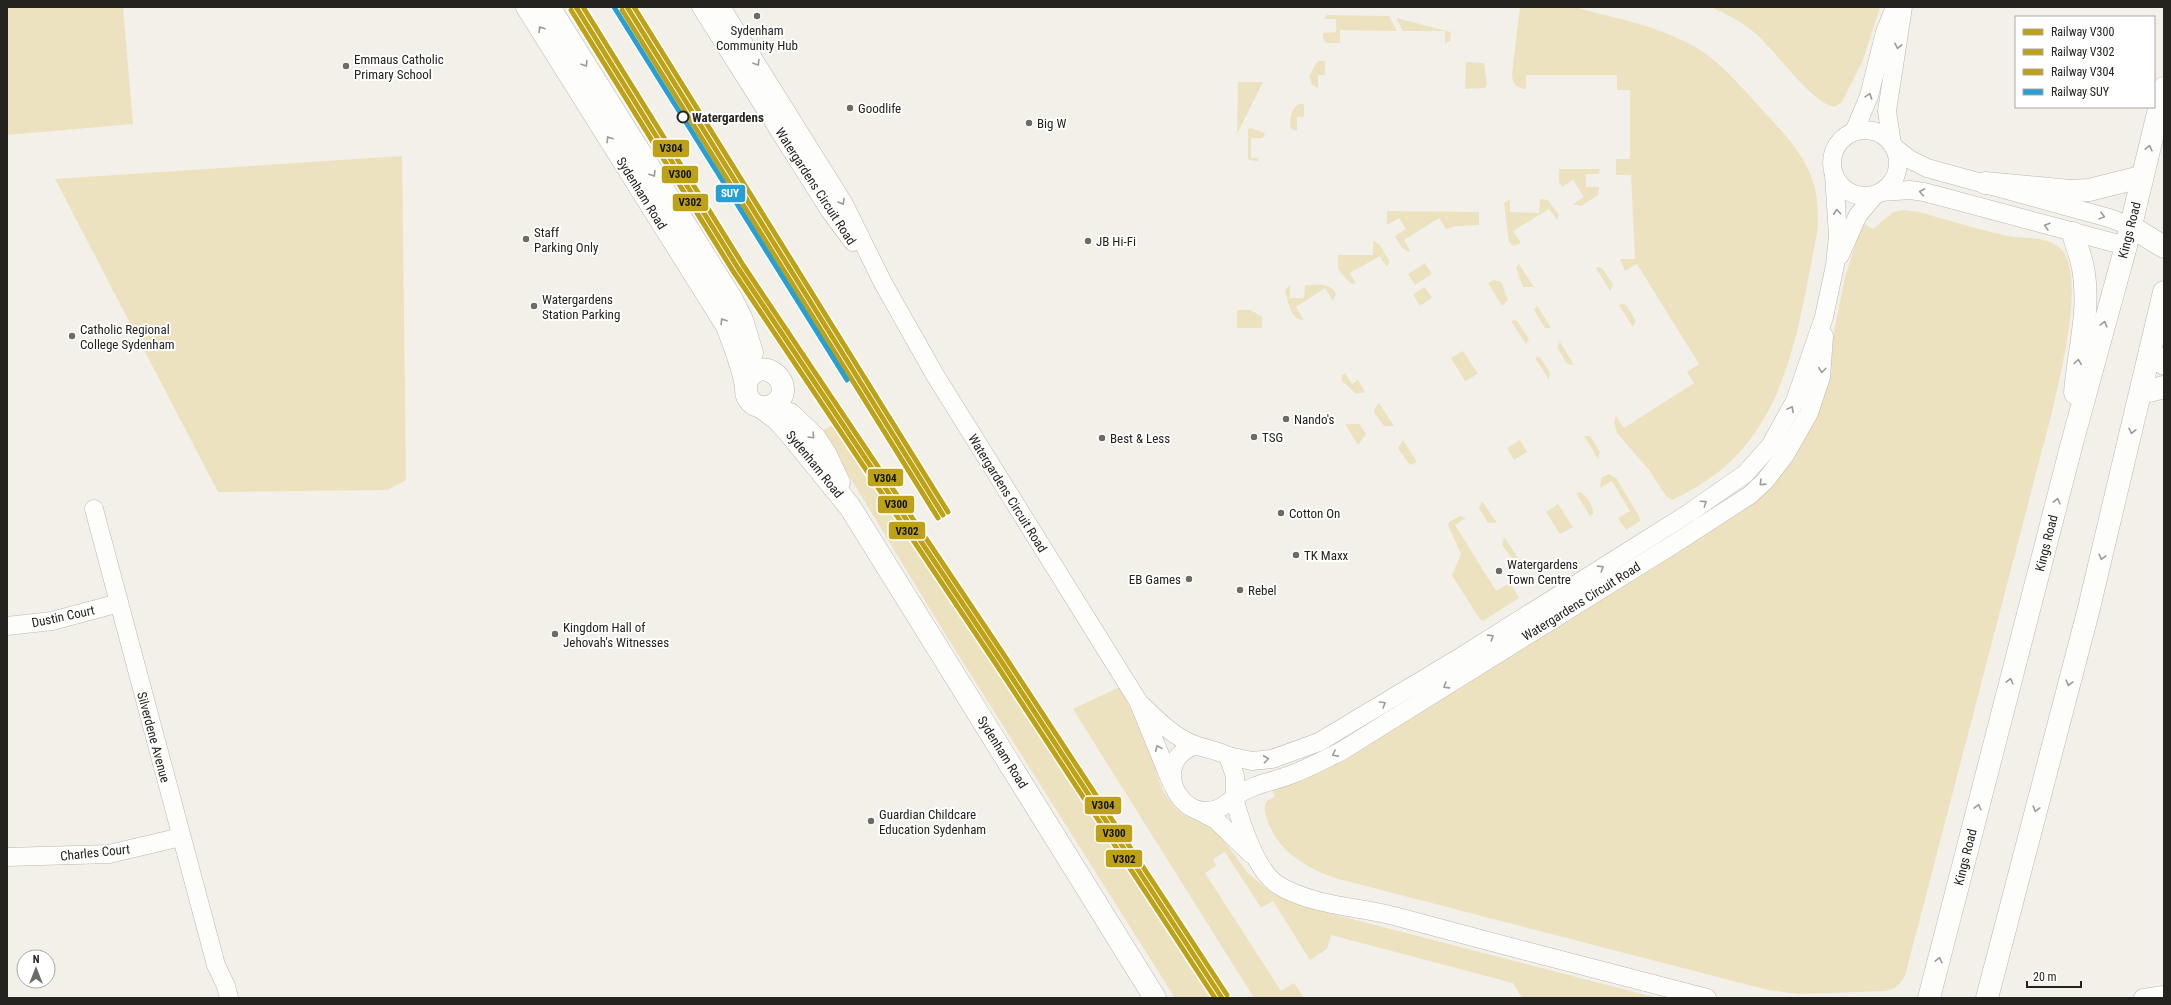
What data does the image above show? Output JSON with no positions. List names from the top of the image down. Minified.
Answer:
{"streets":{"main road":["Sydenham Road","Kings Road"],"street":["Watergardens Circuit Road","Dustin Court","Silverdene Avenue","Charles Court"]},"crossings":[["Dustin Court","Silverdene Avenue"],["Silverdene Avenue","Charles Court"]],"places":["Sydenham Community Hub","Emmaus Catholic Primary School","Goodlife","Watergardens","Big W","Staff Parking Only","JB Hi-Fi","Watergardens Station Parking","Catholic Regional College Sydenham","Nando's","TSG","Best & Less","Cotton On","TK Maxx","Watergardens Town Centre","EB Games","Rebel","Kingdom Hall of Jehovah's Witnesses","Guardian Childcare Education Sydenham"],"lines":["rail line V300","rail line V304","rail line SUY","rail line V302"],"legend":["Railway V300","Railway V302","Railway V304","Railway SUY"],"scale_bar":"20 m","north":"top"}
